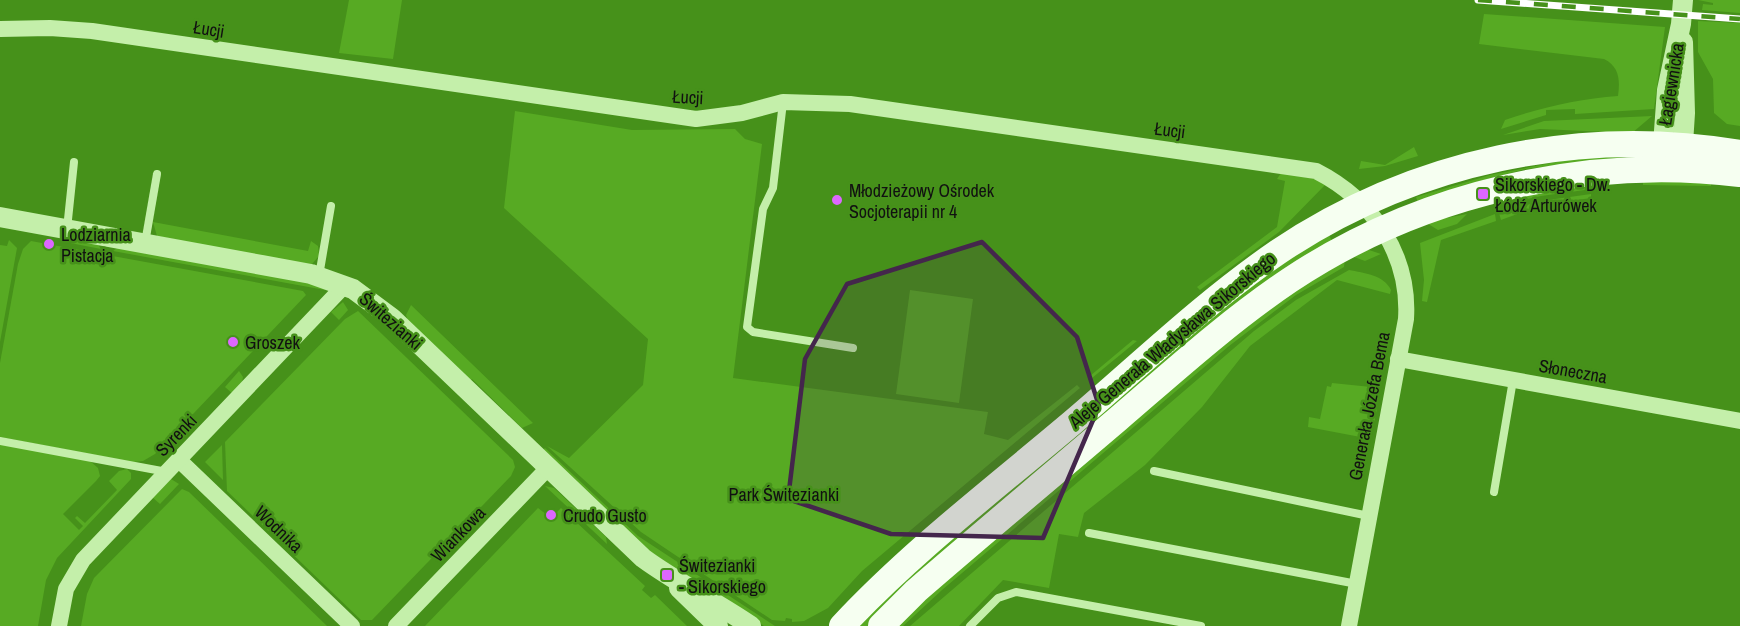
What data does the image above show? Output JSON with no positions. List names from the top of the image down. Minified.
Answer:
{"streets":{"main road":["Łagiewnicka","Aleje Generała Władysława Sikorskiego"],"street":["Łucji","Świtezianki","Słoneczna","Generała Józefa Bema","Syrenki","Wodnika","Wiankowa"]},"crossings":[["Łucji","Aleje Generała Władysława Sikorskiego"],["Łucji","Generała Józefa Bema"],["Łagiewnicka","Aleje Generała Władysława Sikorskiego"],["Świtezianki","Syrenki"],["Świtezianki","Wiankowa"],["Aleje Generała Władysława Sikorskiego","Generała Józefa Bema"],["Słoneczna","Generała Józefa Bema"],["Syrenki","Wodnika"]],"parks":["Park Świtezianki"],"places":{"transit":["Sikorskiego - Dw. Łódź Arturówek","Świtezianki - Sikorskiego"],"other":["Młodzieżowy Ośrodek Socjoterapii nr 4","Lodziarnia Pistacja","Groszek","Crudo Gusto"]}}
